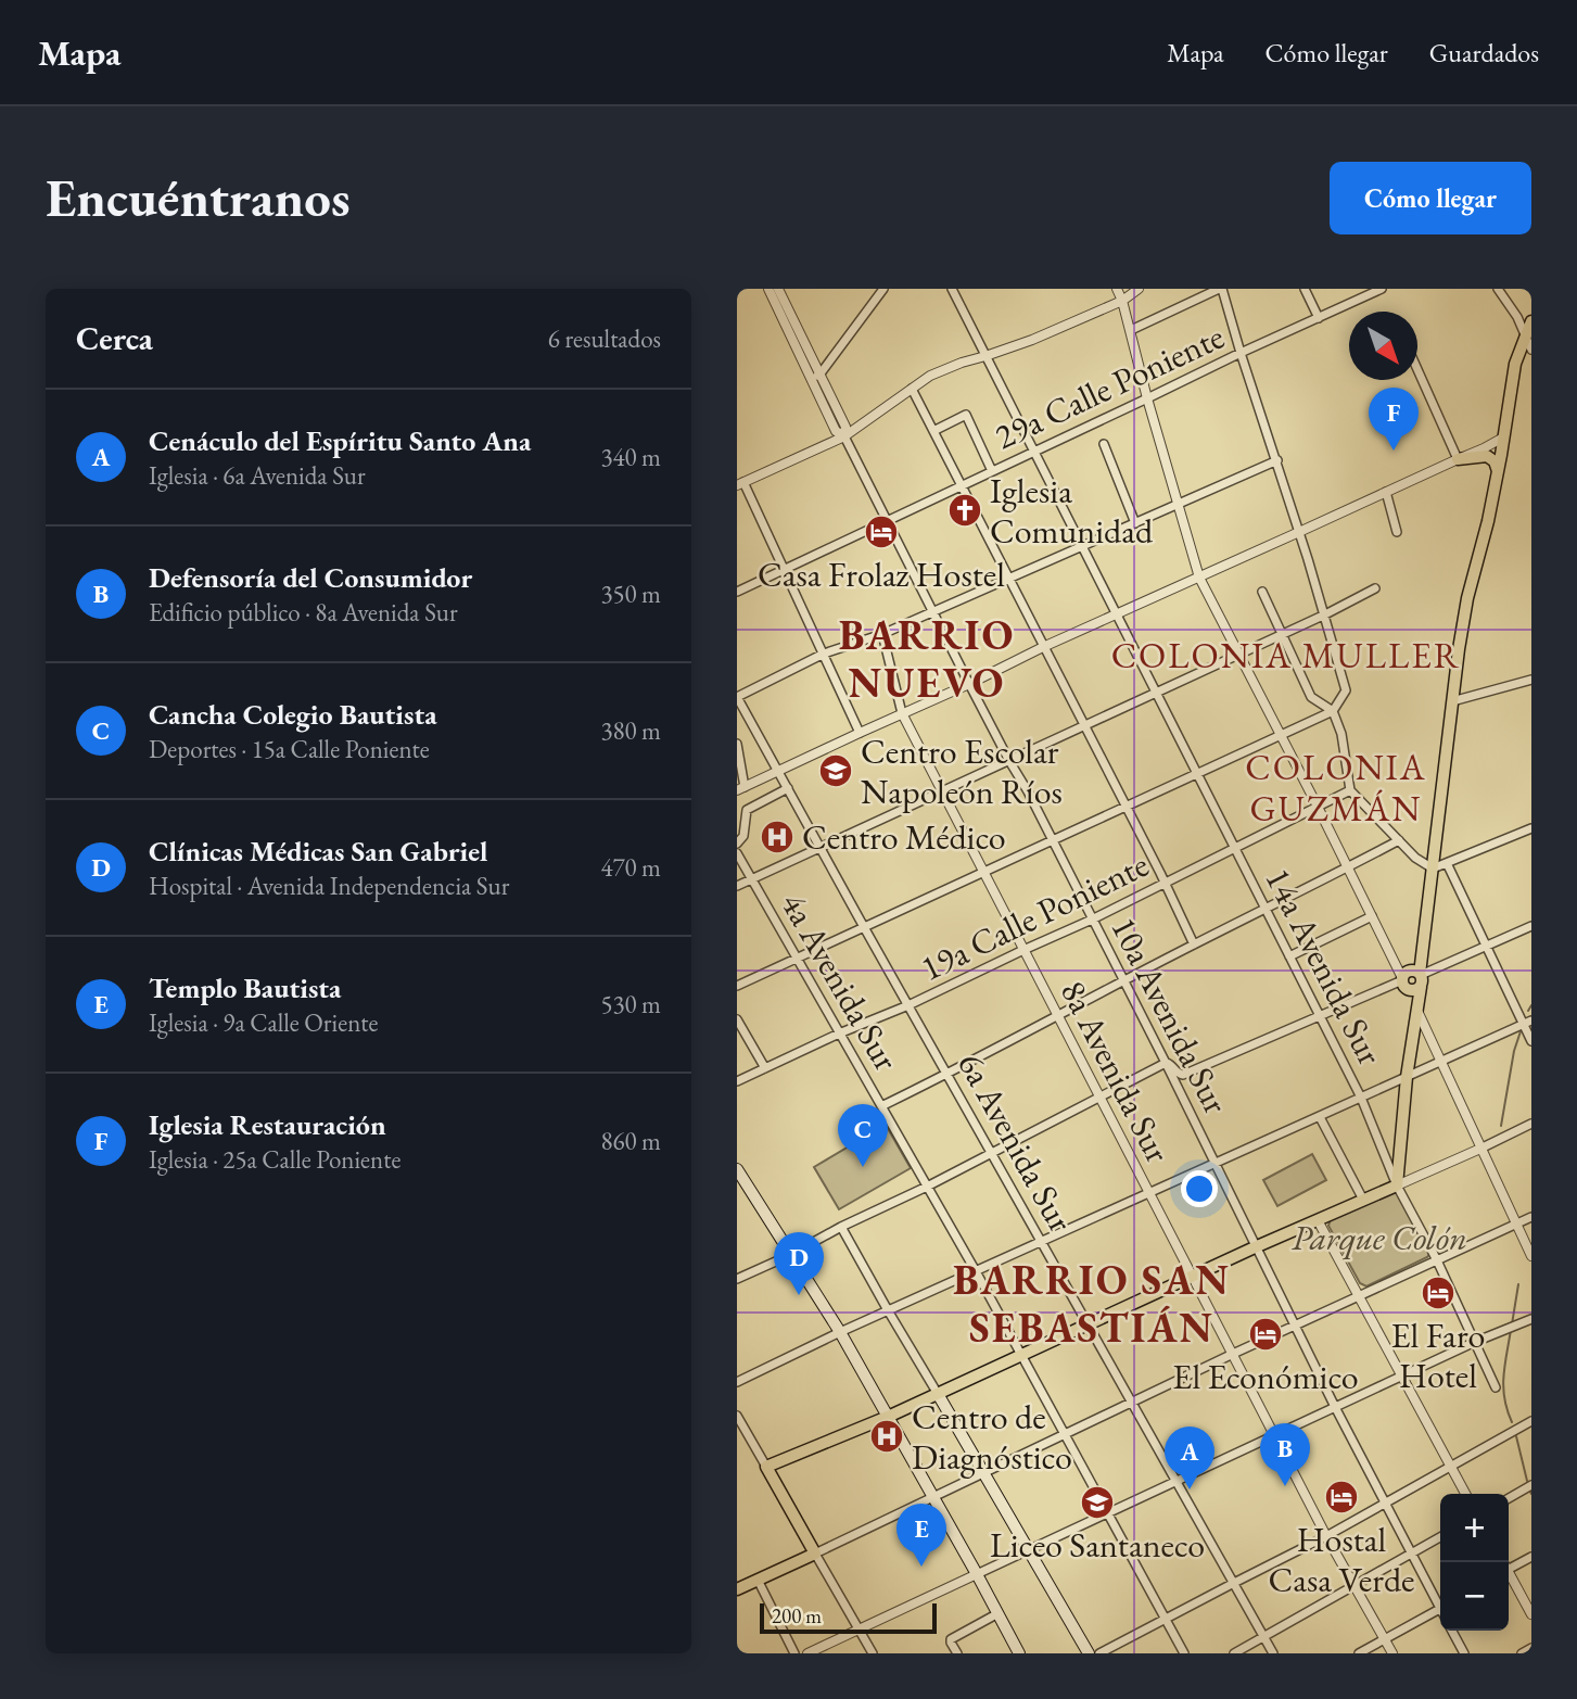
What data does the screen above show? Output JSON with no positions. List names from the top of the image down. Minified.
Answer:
{"streets":{"street":["29a Calle Poniente","19a Calle Poniente","14a Avenida Sur","4a Avenida Sur","10a Avenida Sur","8a Avenida Sur","6a Avenida Sur"]},"crossings":[["29a Calle Poniente","14a Avenida Sur"],["29a Calle Poniente","10a Avenida Sur"],["19a Calle Poniente","14a Avenida Sur"],["19a Calle Poniente","4a Avenida Sur"],["19a Calle Poniente","10a Avenida Sur"],["19a Calle Poniente","8a Avenida Sur"],["19a Calle Poniente","6a Avenida Sur"]],"districts":["BARRIO NUEVO","COLONIA MULLER","COLONIA GUZMÁN","BARRIO SAN SEBASTIÁN"],"parks":["Parque Colón"],"places":{"church":["Iglesia Comunidad"],"hotel":["Casa Frolaz Hostel","El Faro Hotel","El Económico","Hostal Casa Verde"],"school or university":["Centro Escolar Napoleón Ríos","Liceo Santaneco"],"hospital":["Centro Médico","Centro de Diagnóstico"]},"scale_bar":"200 m","north":"bottom right","page":{"header":"Mapa","nav":["Mapa","Cómo llegar","Guardados"],"buttons":"Cómo llegar","title":"Encuéntranos","heading":["Cerca","6 resultados"],"list":[{"mark":"A","name":"Cenáculo del Espíritu Santo Ana","note":"Iglesia · 6a Avenida Sur","value":"340 m"},{"mark":"B","name":"Defensoría del Consumidor","note":"Edificio público · 8a Avenida Sur","value":"350 m"},{"mark":"C","name":"Cancha Colegio Bautista","note":"Deportes · 15a Calle Poniente","value":"380 m"},{"mark":"D","name":"Clínicas Médicas San Gabriel","note":"Hospital · Avenida Independencia Sur","value":"470 m"},{"mark":"E","name":"Templo Bautista","note":"Iglesia · 9a Calle Oriente","value":"530 m"},{"mark":"F","name":"Iglesia Restauración","note":"Iglesia · 25a Calle Poniente","value":"860 m"}],"pins":["F","C","D","B","A","E"],"map_buttons":["+","−"],"scale":"200 m"}}
